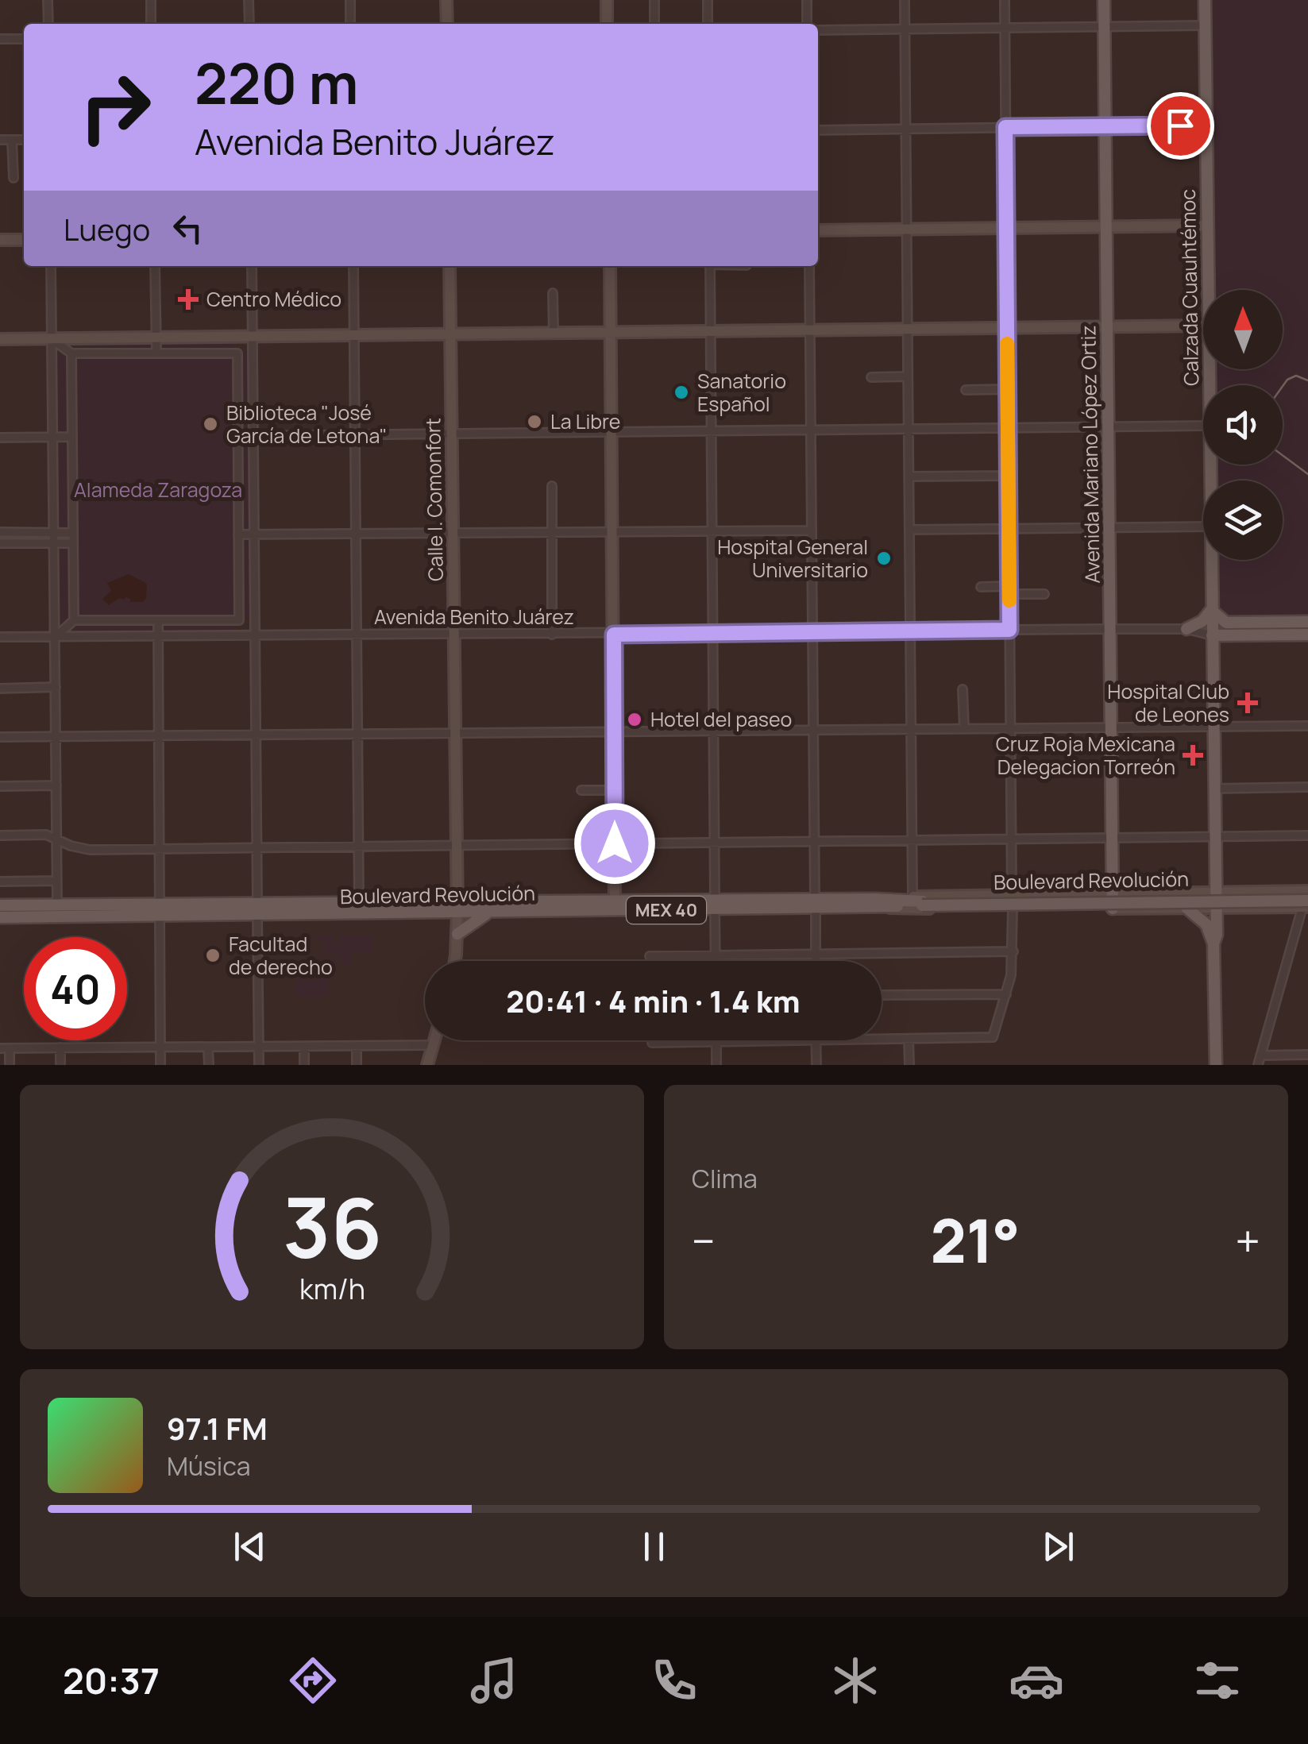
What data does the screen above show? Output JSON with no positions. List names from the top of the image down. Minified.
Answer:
{"streets":{"main road":["Calzada Cuauhtémoc","Avenida Mariano López Ortiz","Avenida Benito Juárez","Boulevard Revolución","MEX 40"],"street":["Calle I. Comonfort"]},"crossings":[["Calzada Cuauhtémoc","Avenida Benito Juárez"],["Calzada Cuauhtémoc","Boulevard Revolución"],["Avenida Mariano López Ortiz","Avenida Benito Juárez"],["Avenida Mariano López Ortiz","Boulevard Revolución"],["Calle I. Comonfort","Avenida Benito Juárez"],["Calle I. Comonfort","Boulevard Revolución"],["Calle I. Comonfort","MEX 40"],["Boulevard Revolución","MEX 40"]],"parks":["Alameda Zaragoza"],"places":{"health":["Centro Médico","Hospital Club de Leones","Cruz Roja Mexicana Delegacion Torreón"],"other":["Sanatorio Español","La Libre","Biblioteca \"José García de Letona\"","Hospital General Universitario","Hotel del paseo","Facultad de derecho"]},"north":"top","page":{"turn":["220 m","Avenida Benito Juárez"],"then":"Luego","limit":"40","trip":"20:41 · 4 min · 1.4 km","tile":"Clima","heat":["−","21°","+"],"song":["97.1 FM","Música"],"tabs":"20:37","gauge":["36","km/h"]}}
